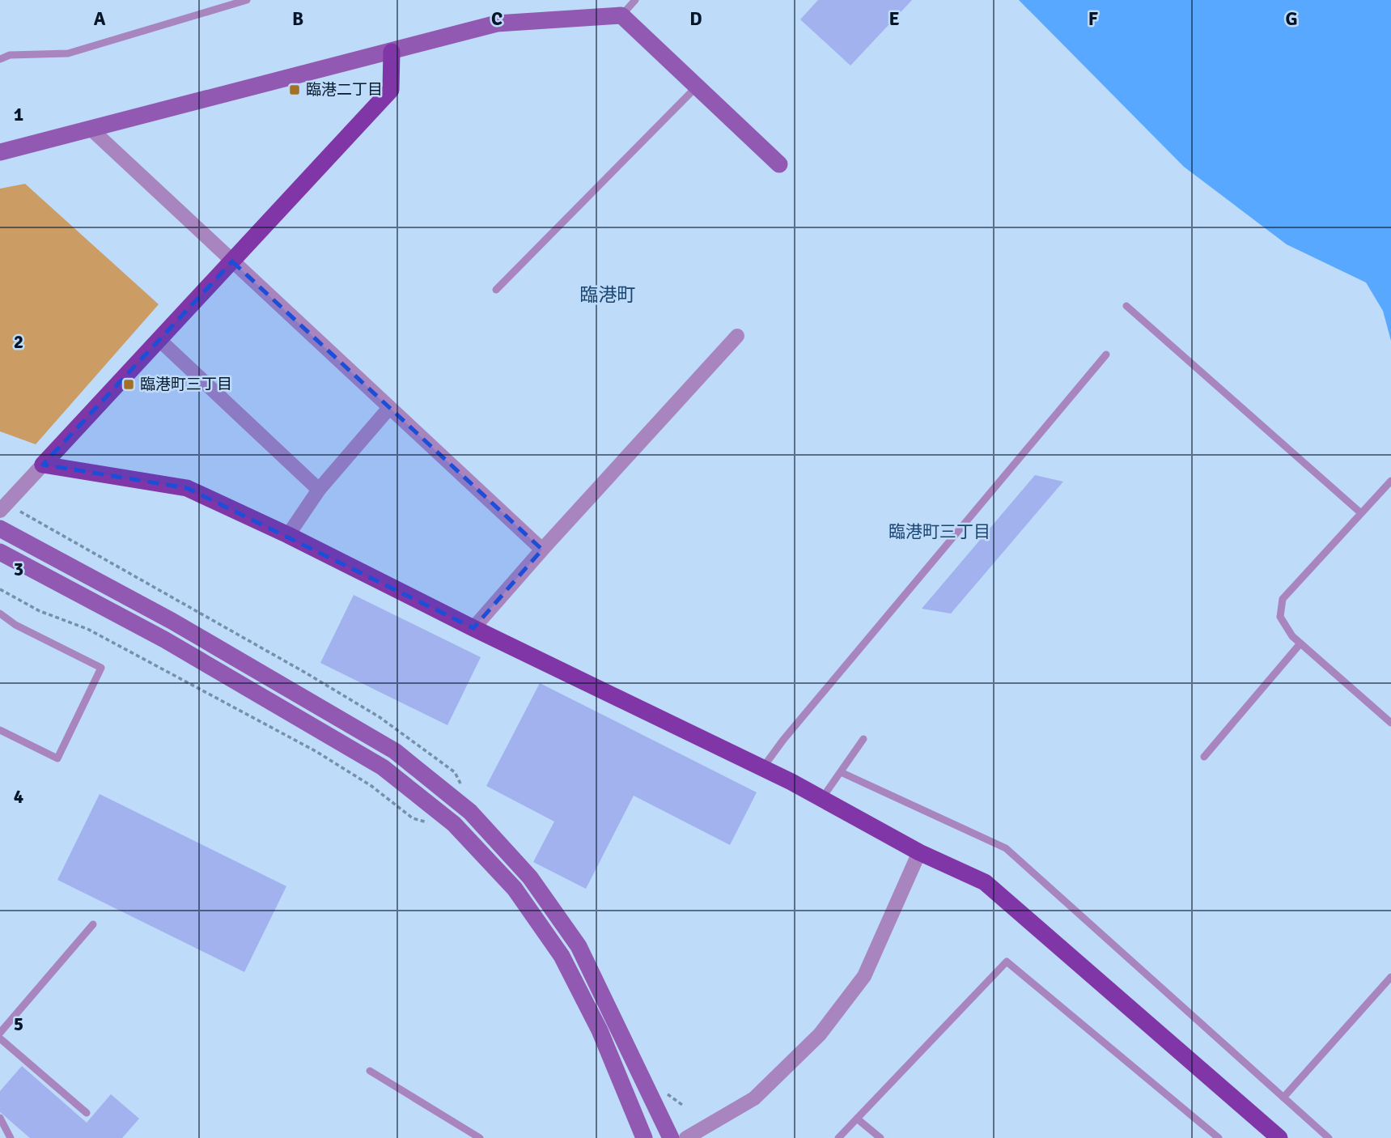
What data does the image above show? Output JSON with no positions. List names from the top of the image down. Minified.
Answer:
{"districts":["臨港町","臨港町三丁目"],"places":{"transit":["臨港二丁目","臨港町三丁目"]},"grid":{"columns":["A","B","C","D","E","F","G"],"rows":["1","2","3","4","5"]}}
